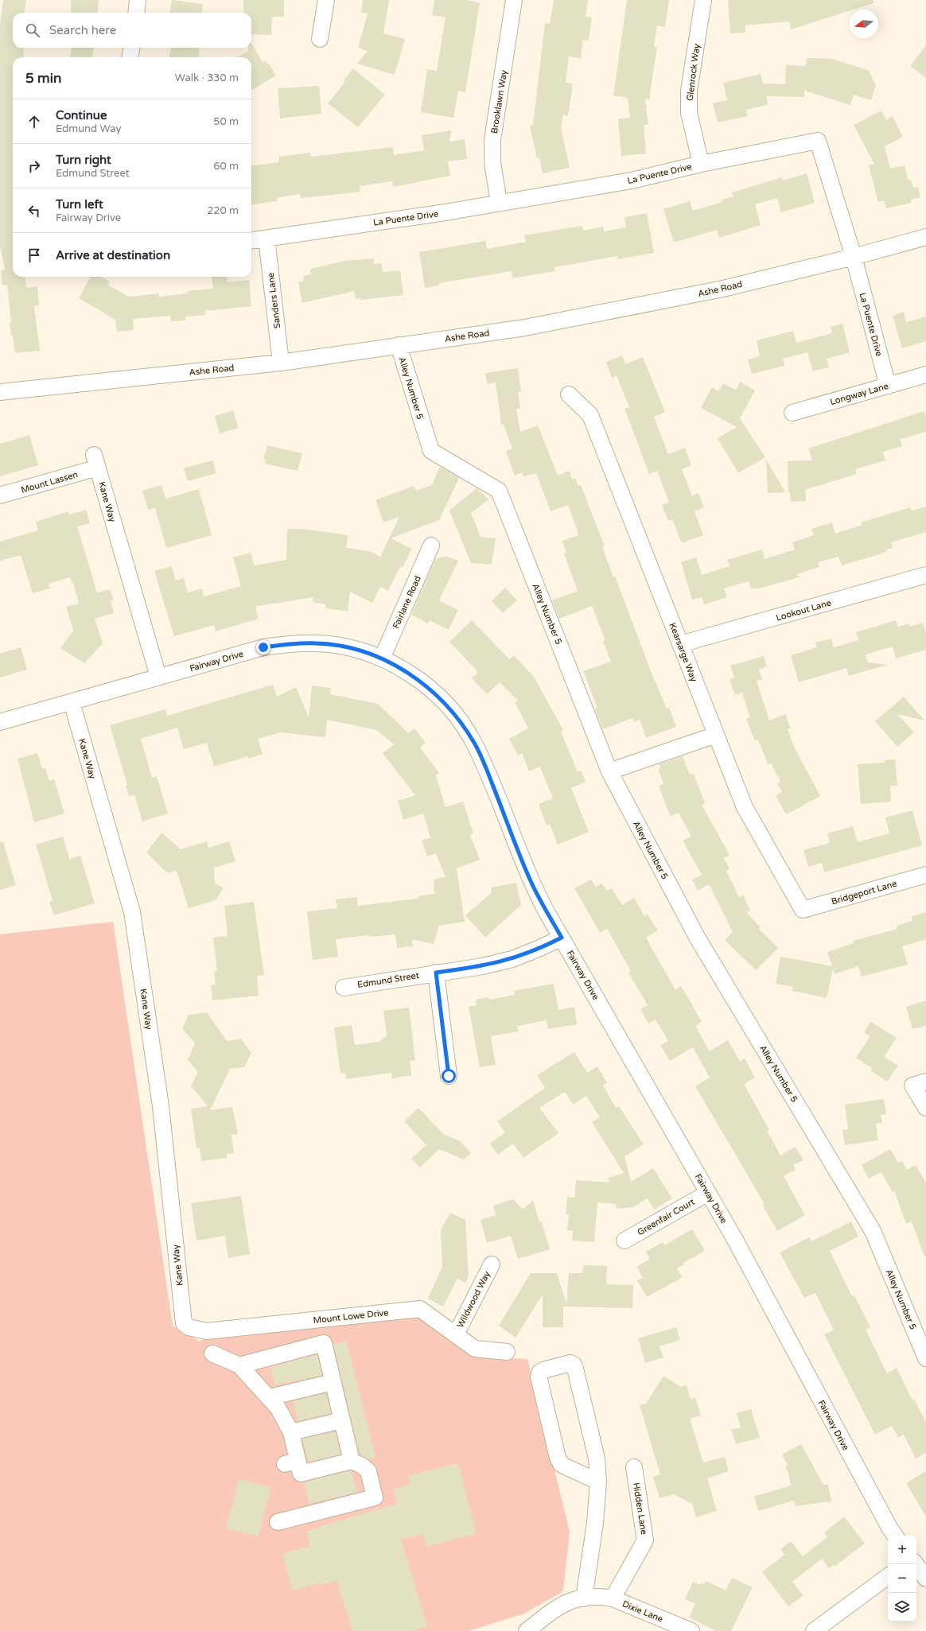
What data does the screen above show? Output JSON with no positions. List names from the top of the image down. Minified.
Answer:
{"streets":{"street":["Glenrock Way","Brooklawn Way","La Puente Drive","Ashe Road","Sanders Lane","Alley Number 5","Longway Lane","Mount Lassen","Kane Way","Fairlane Road","Lookout Lane","Kearsarge Way","Fairway Drive","Bridgeport Lane","Edmund Street","Greenfair Court","Wildwood Way","Mount Lowe Drive","Hidden Lane","Dixie Lane"]},"crossings":[["Glenrock Way","La Puente Drive"],["Brooklawn Way","La Puente Drive"],["La Puente Drive","Ashe Road"],["La Puente Drive","Sanders Lane"],["La Puente Drive","Longway Lane"],["Ashe Road","Sanders Lane"],["Ashe Road","Alley Number 5"],["Mount Lassen","Kane Way"],["Kane Way","Fairway Drive"],["Kane Way","Mount Lowe Drive"],["Fairlane Road","Fairway Drive"],["Lookout Lane","Kearsarge Way"],["Kearsarge Way","Bridgeport Lane"],["Fairway Drive","Edmund Street"],["Fairway Drive","Greenfair Court"],["Wildwood Way","Mount Lowe Drive"],["Hidden Lane","Dixie Lane"]],"north":"left","page":{"search":"Search here","heading":["5 min","Walk · 330 m"],"list":[["Continue","Edmund Way","50 m"],["Turn right","Edmund Street","60 m"],["Turn left","Fairway Drive","220 m"],"Arrive at destination"],"map_buttons":["+","−"]}}
